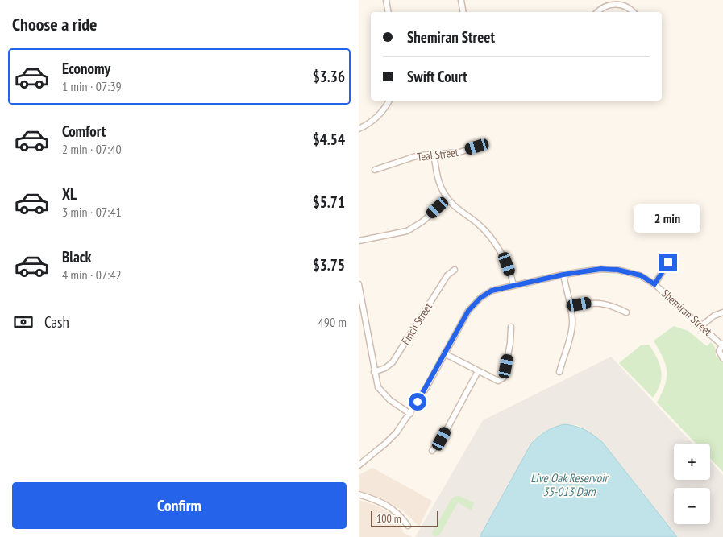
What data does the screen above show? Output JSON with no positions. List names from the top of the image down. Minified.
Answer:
{"streets":{"street":["Teal Street","Shemiran Street","Finch Street"]},"water":["Live Oak Reservoir 35-013 Dam"],"scale_bar":"100 m","page":{"heading":"Choose a ride","banner":["Shemiran Street","Swift Court"],"list":[{"name":"Economy","note":"1 min · 07:39","value":"$3.36"},{"name":"Comfort","note":"2 min · 07:40","value":"$4.54"},{"name":"XL","note":"3 min · 07:41","value":"$5.71"},{"name":"Black","note":"4 min · 07:42","value":"$3.75"}],"bubble":"2 min","pay":["Cash","490 m"],"map_buttons":["+","−"],"buttons":"Confirm","scale":"100 m"}}
